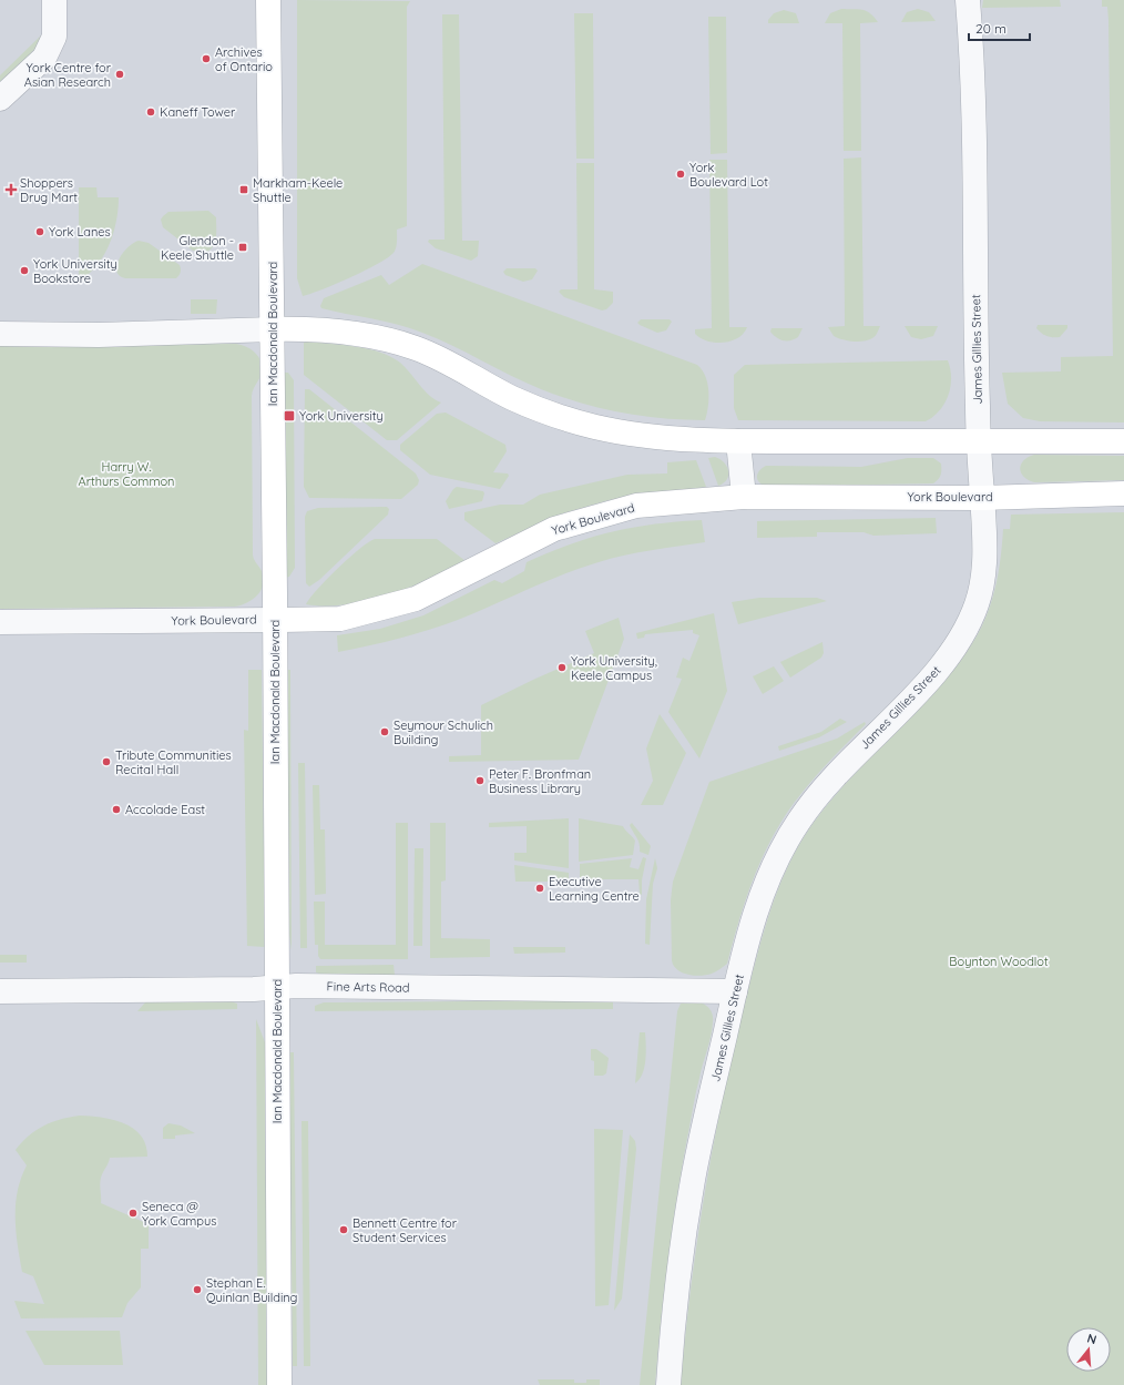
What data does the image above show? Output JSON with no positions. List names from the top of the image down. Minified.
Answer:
{"streets":{"street":["Ian Macdonald Boulevard","James Gillies Street","York Boulevard","Fine Arts Road"]},"crossings":[["Ian Macdonald Boulevard","York Boulevard"],["Ian Macdonald Boulevard","Fine Arts Road"],["James Gillies Street","York Boulevard"],["James Gillies Street","Fine Arts Road"]],"parks":["Harry W. Arthurs Common","Boynton Woodlot"],"places":{"other":["Archives of Ontario","York Centre for Asian Research","Kaneff Tower","York Boulevard Lot","York Lanes","York University Bookstore","York University, Keele Campus","Seymour Schulich Building","Tribute Communities Recital Hall","Peter F. Bronfman Business Library","Accolade East","Executive Learning Centre","Seneca @ York Campus","Bennett Centre for Student Services","Stephan E. Quinlan Building"],"health":["Shoppers Drug Mart"],"transit":["Markham-Keele Shuttle","Glendon - Keele Shuttle","York University"]},"scale_bar":"20 m","north":"top"}
